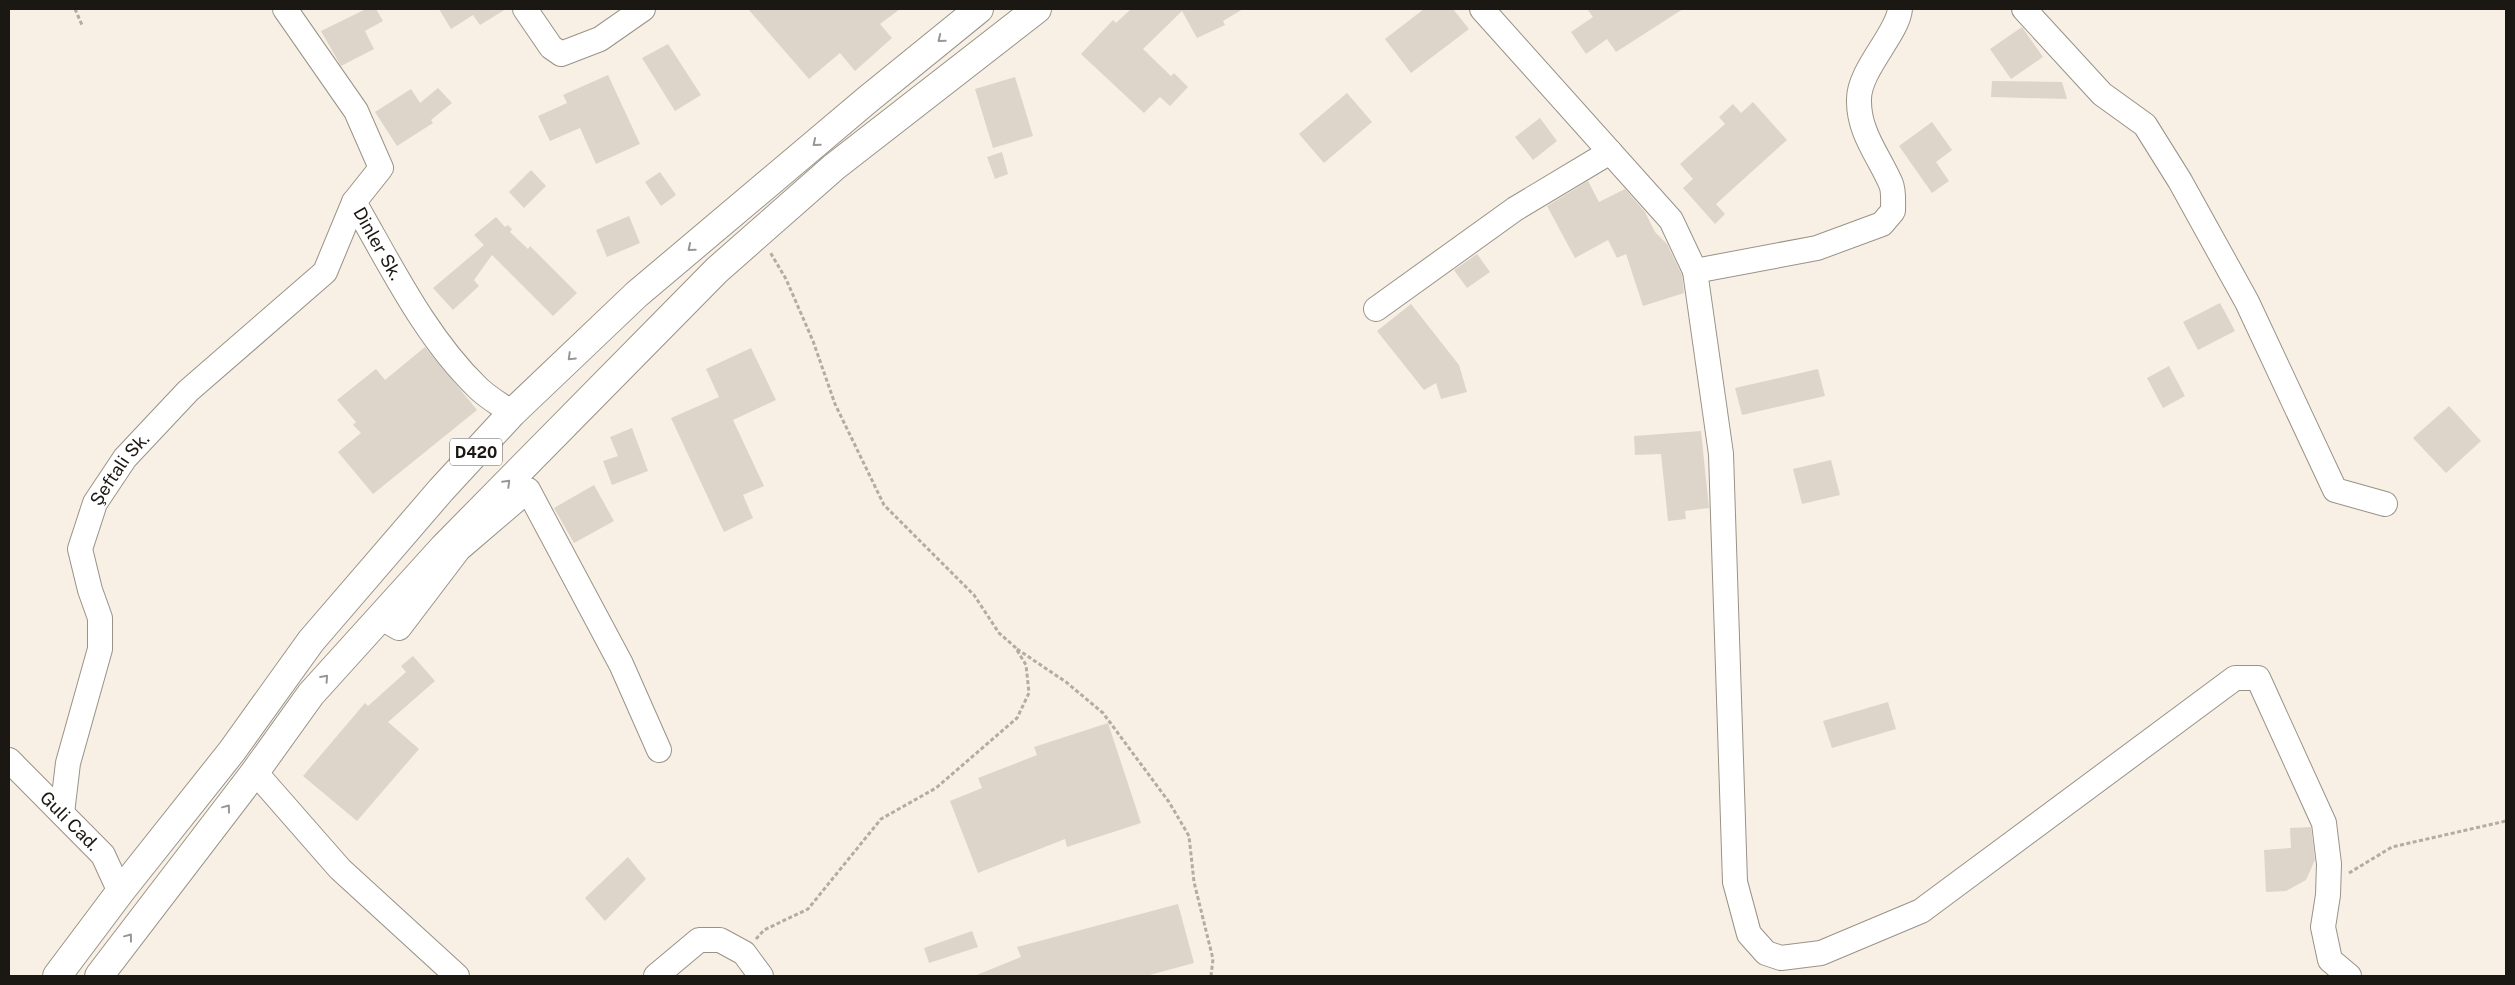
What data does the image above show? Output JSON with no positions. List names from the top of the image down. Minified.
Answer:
{"streets":{"highway":["D420"],"street":["Dinler Sk.","Şeftali Sk.","Guli Cad."]},"crossings":[["Dinler Sk.","D420"],["Dinler Sk.","Şeftali Sk."],["D420","Guli Cad."],["Şeftali Sk.","Guli Cad."]]}
